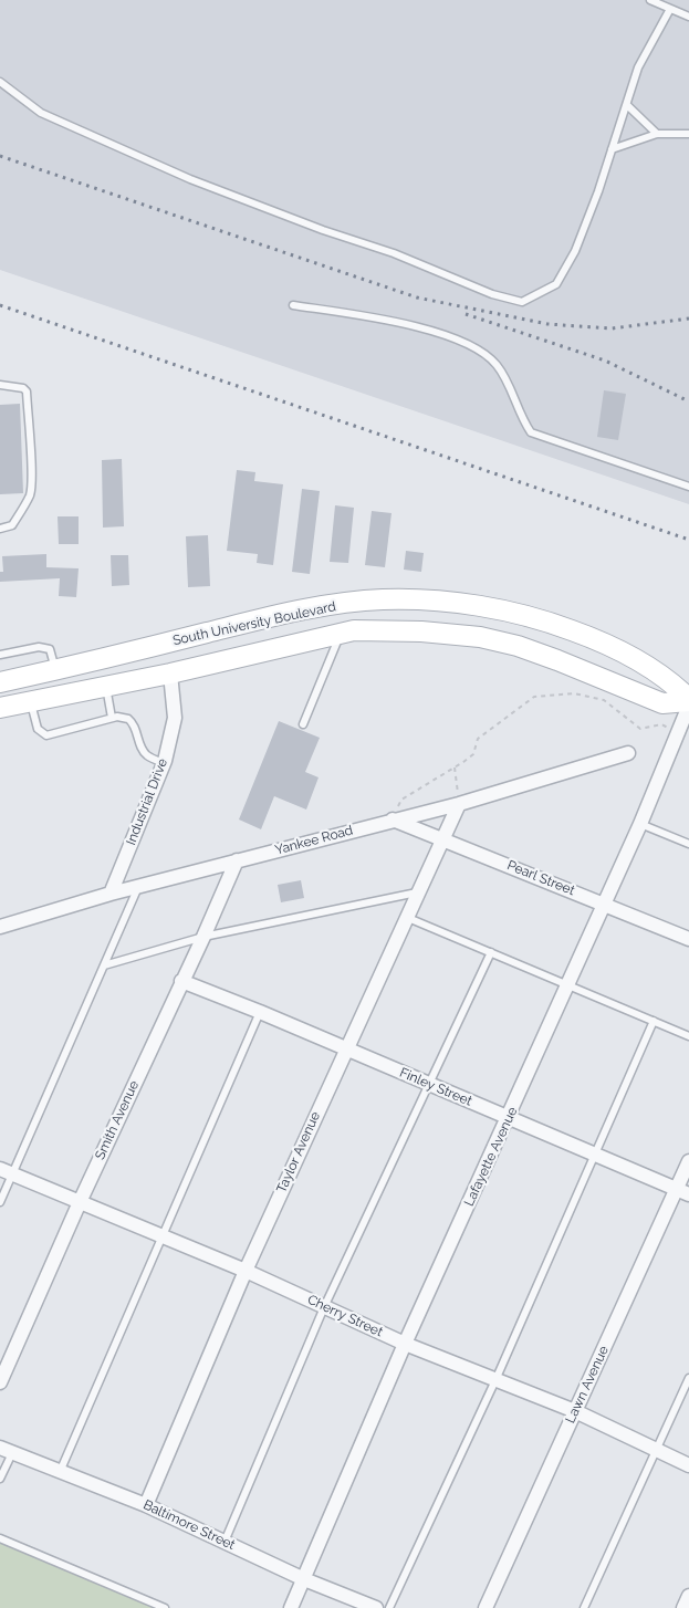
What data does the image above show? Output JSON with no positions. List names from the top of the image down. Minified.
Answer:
{"streets":{"street":["South University Boulevard","Industrial Drive","Yankee Road","Pearl Street","Finley Street","Smith Avenue","Taylor Avenue","Lafayette Avenue","Cherry Street","Lawn Avenue","Baltimore Street"]},"crossings":[["South University Boulevard","Industrial Drive"],["Industrial Drive","Yankee Road"],["Yankee Road","Pearl Street"],["Yankee Road","Smith Avenue"],["Yankee Road","Taylor Avenue"],["Pearl Street","Taylor Avenue"],["Pearl Street","Lafayette Avenue"],["Finley Street","Smith Avenue"],["Finley Street","Taylor Avenue"],["Finley Street","Lafayette Avenue"],["Finley Street","Lawn Avenue"],["Smith Avenue","Cherry Street"],["Taylor Avenue","Cherry Street"],["Taylor Avenue","Baltimore Street"],["Lafayette Avenue","Cherry Street"],["Lafayette Avenue","Baltimore Street"],["Cherry Street","Lawn Avenue"]]}
